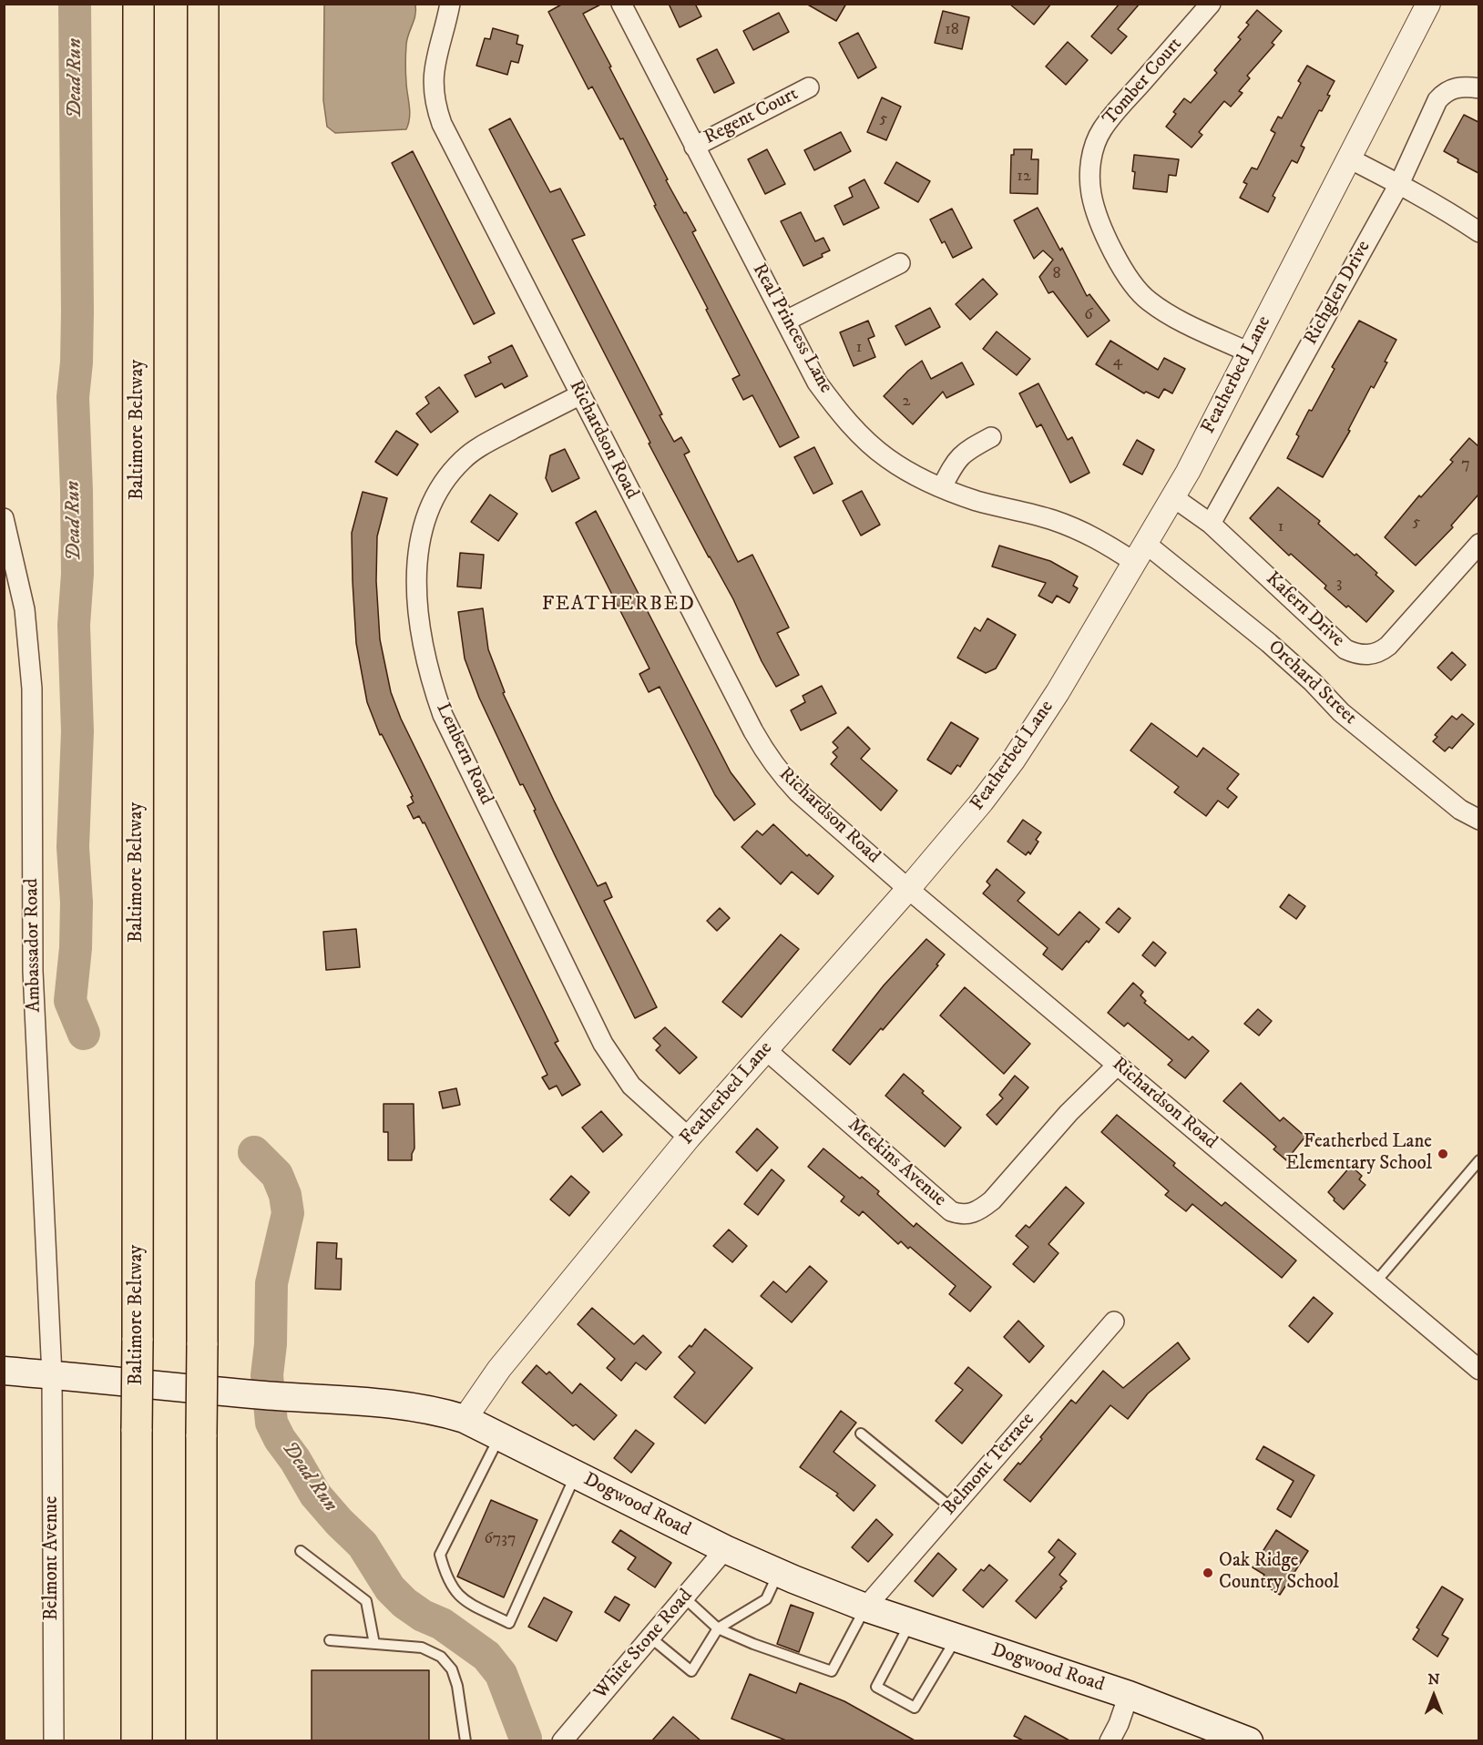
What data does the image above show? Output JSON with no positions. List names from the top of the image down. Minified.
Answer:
{"streets":{"highway":["Baltimore Beltway"],"main road":["Dogwood Road"],"street":["Tomber Court","Regent Court","Richglen Drive","Real Princess Lane","Featherbed Lane","Richardson Road","Kafern Drive","Orchard Street","Lenbern Road","Ambassador Road","Meekins Avenue","Belmont Terrace","Belmont Avenue","White Stone Road"]},"crossings":[["Tomber Court","Featherbed Lane"],["Regent Court","Real Princess Lane"],["Richglen Drive","Kafern Drive"],["Real Princess Lane","Featherbed Lane"],["Real Princess Lane","Orchard Street"],["Featherbed Lane","Richardson Road"],["Featherbed Lane","Kafern Drive"],["Featherbed Lane","Orchard Street"],["Featherbed Lane","Lenbern Road"],["Featherbed Lane","Meekins Avenue"],["Featherbed Lane","Dogwood Road"],["Richardson Road","Lenbern Road"],["Richardson Road","Meekins Avenue"],["Ambassador Road","Dogwood Road"],["Ambassador Road","Belmont Avenue"],["Belmont Terrace","Dogwood Road"],["Dogwood Road","Belmont Avenue"],["Dogwood Road","White Stone Road"]],"districts":["FEATHERBED"],"water":["Dead Run"],"places":["Featherbed Lane Elementary School","Oak Ridge Country School"],"house_numbers":["18","5","12","8","6","1","4","2","7","5","1","3","6737"],"north":"top"}
